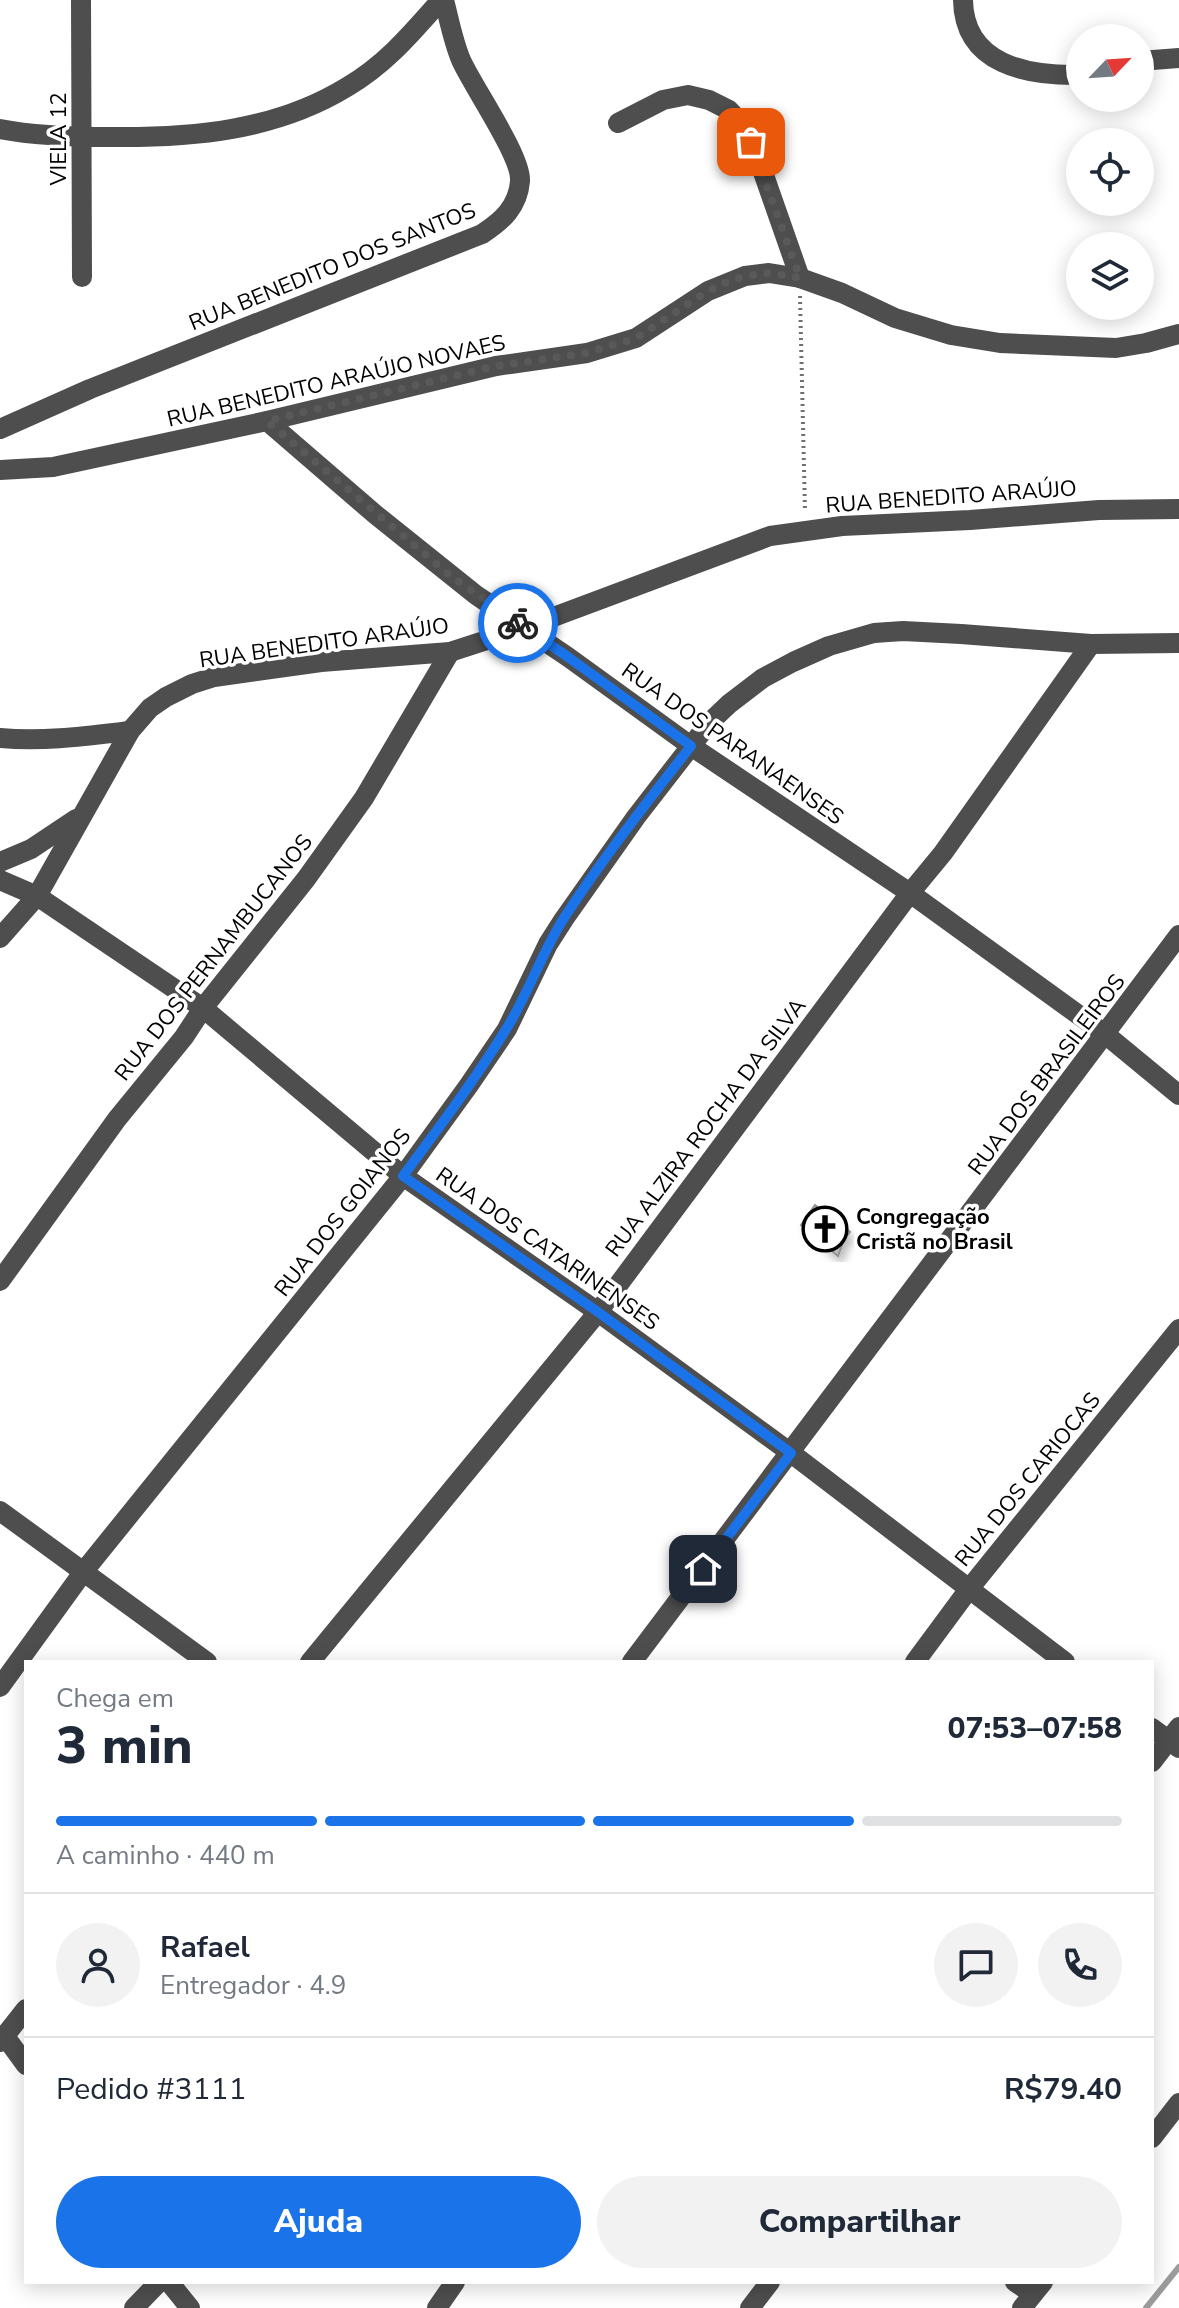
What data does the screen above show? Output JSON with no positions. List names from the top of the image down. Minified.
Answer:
{"streets":{"street":["VIELA 12","RUA BENEDITO DOS SANTOS","RUA BENEDITO ARAÚJO NOVAES","RUA BENEDITO ARAÚJO","RUA DOS PARANAENSES","RUA DOS PERNAMBUCANOS","RUA DOS BRASILEIROS","RUA ALZIRA ROCHA DA SILVA","RUA DOS GOIANOS","RUA DOS CATARINENSES","RUA DOS CARIOCAS"]},"crossings":[["RUA BENEDITO ARAÚJO NOVAES","RUA DOS PARANAENSES"],["RUA BENEDITO ARAÚJO","RUA DOS PARANAENSES"],["RUA BENEDITO ARAÚJO","RUA DOS PERNAMBUCANOS"],["RUA BENEDITO ARAÚJO","RUA DOS CATARINENSES"],["RUA DOS PARANAENSES","RUA DOS BRASILEIROS"],["RUA DOS PARANAENSES","RUA ALZIRA ROCHA DA SILVA"],["RUA DOS PARANAENSES","RUA DOS GOIANOS"],["RUA DOS PERNAMBUCANOS","RUA DOS CATARINENSES"],["RUA DOS BRASILEIROS","RUA DOS CATARINENSES"],["RUA ALZIRA ROCHA DA SILVA","RUA DOS GOIANOS"],["RUA ALZIRA ROCHA DA SILVA","RUA DOS CATARINENSES"],["RUA DOS GOIANOS","RUA DOS CATARINENSES"],["RUA DOS CATARINENSES","RUA DOS CARIOCAS"]],"places":{"church":["Congregação Cristã no Brasil"]},"north":"top right","page":{"heading":["3 min","Chega em","07:53–07:58"],"panel":["Rafael","Entregador · 4.9","Pedido #3111","R$79.40"],"bar":"A caminho · 440 m","buttons":["Ajuda","Compartilhar"]}}
